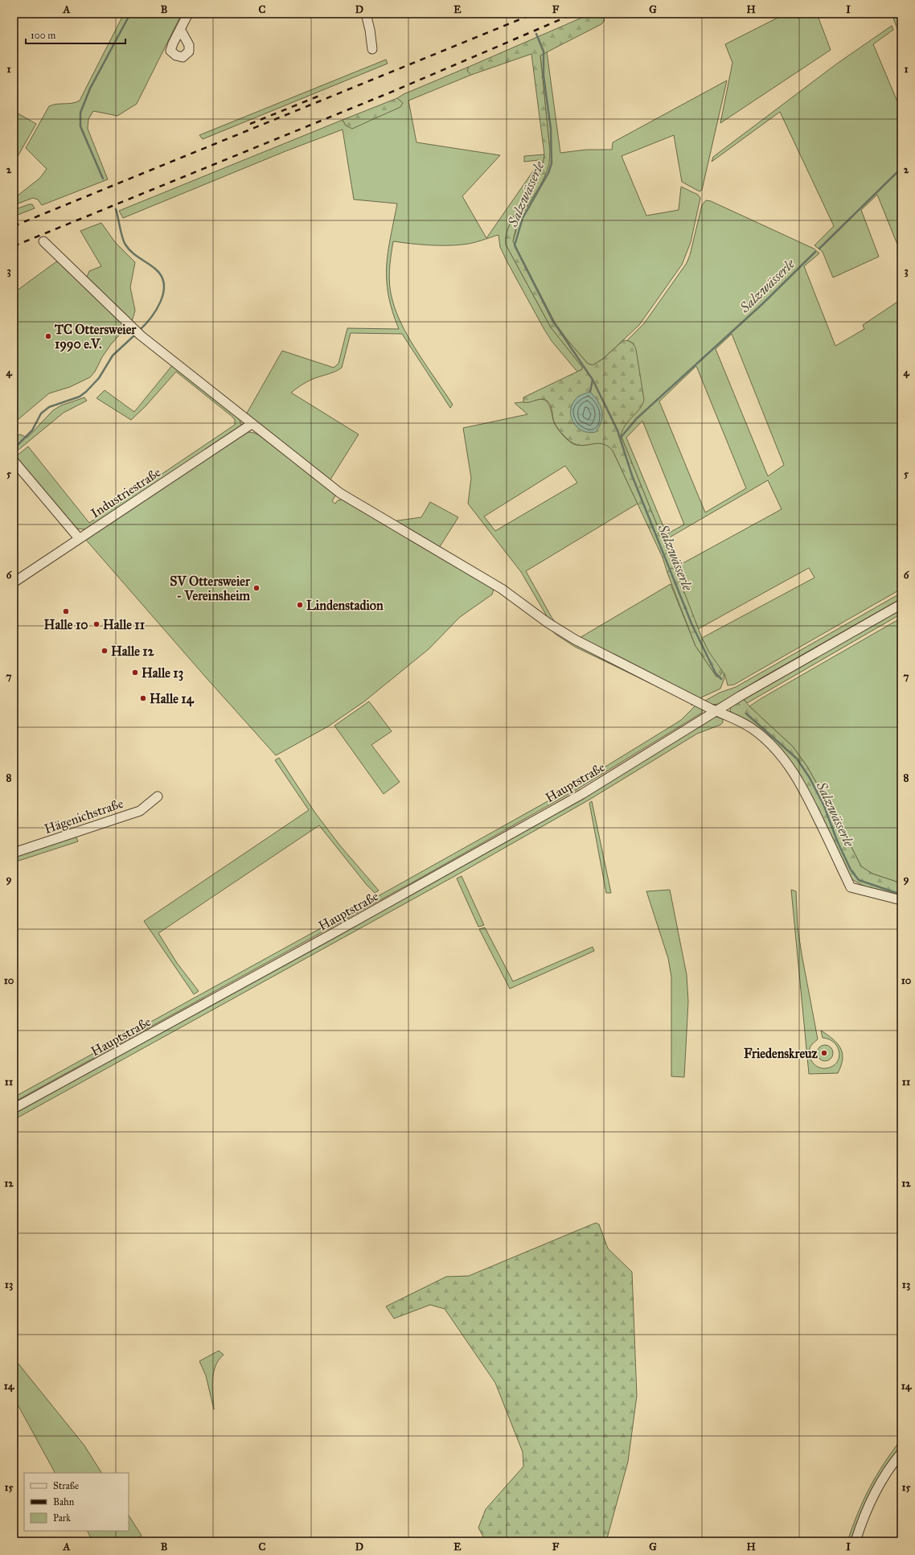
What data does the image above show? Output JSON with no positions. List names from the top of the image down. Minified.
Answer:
{"streets":{"street":["Industriestraße","Hauptstraße","Hägenichstraße"]},"water":["Salzwässerle"],"places":["TC Ottersweier 1990 e.V.","SV Ottersweier - Vereinsheim","Lindenstadion","Halle 10","Halle 11","Halle 12","Halle 13","Halle 14","Friedenskreuz"],"legend":["Straße","Bahn","Park"],"scale_bar":"100 m","grid":{"columns":["A","B","C","D","E","F","G","H","I"],"rows":["1","2","3","4","5","6","7","8","9","10","11","12","13","14","15"]}}
